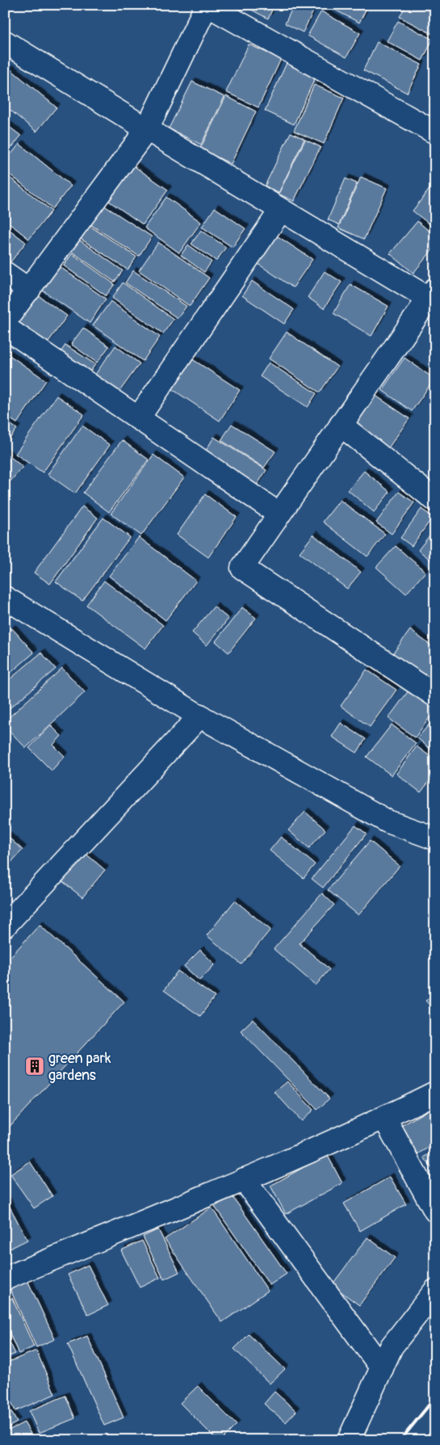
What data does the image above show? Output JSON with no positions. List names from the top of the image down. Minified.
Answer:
{"places":{"building":["green park gardens"]}}
